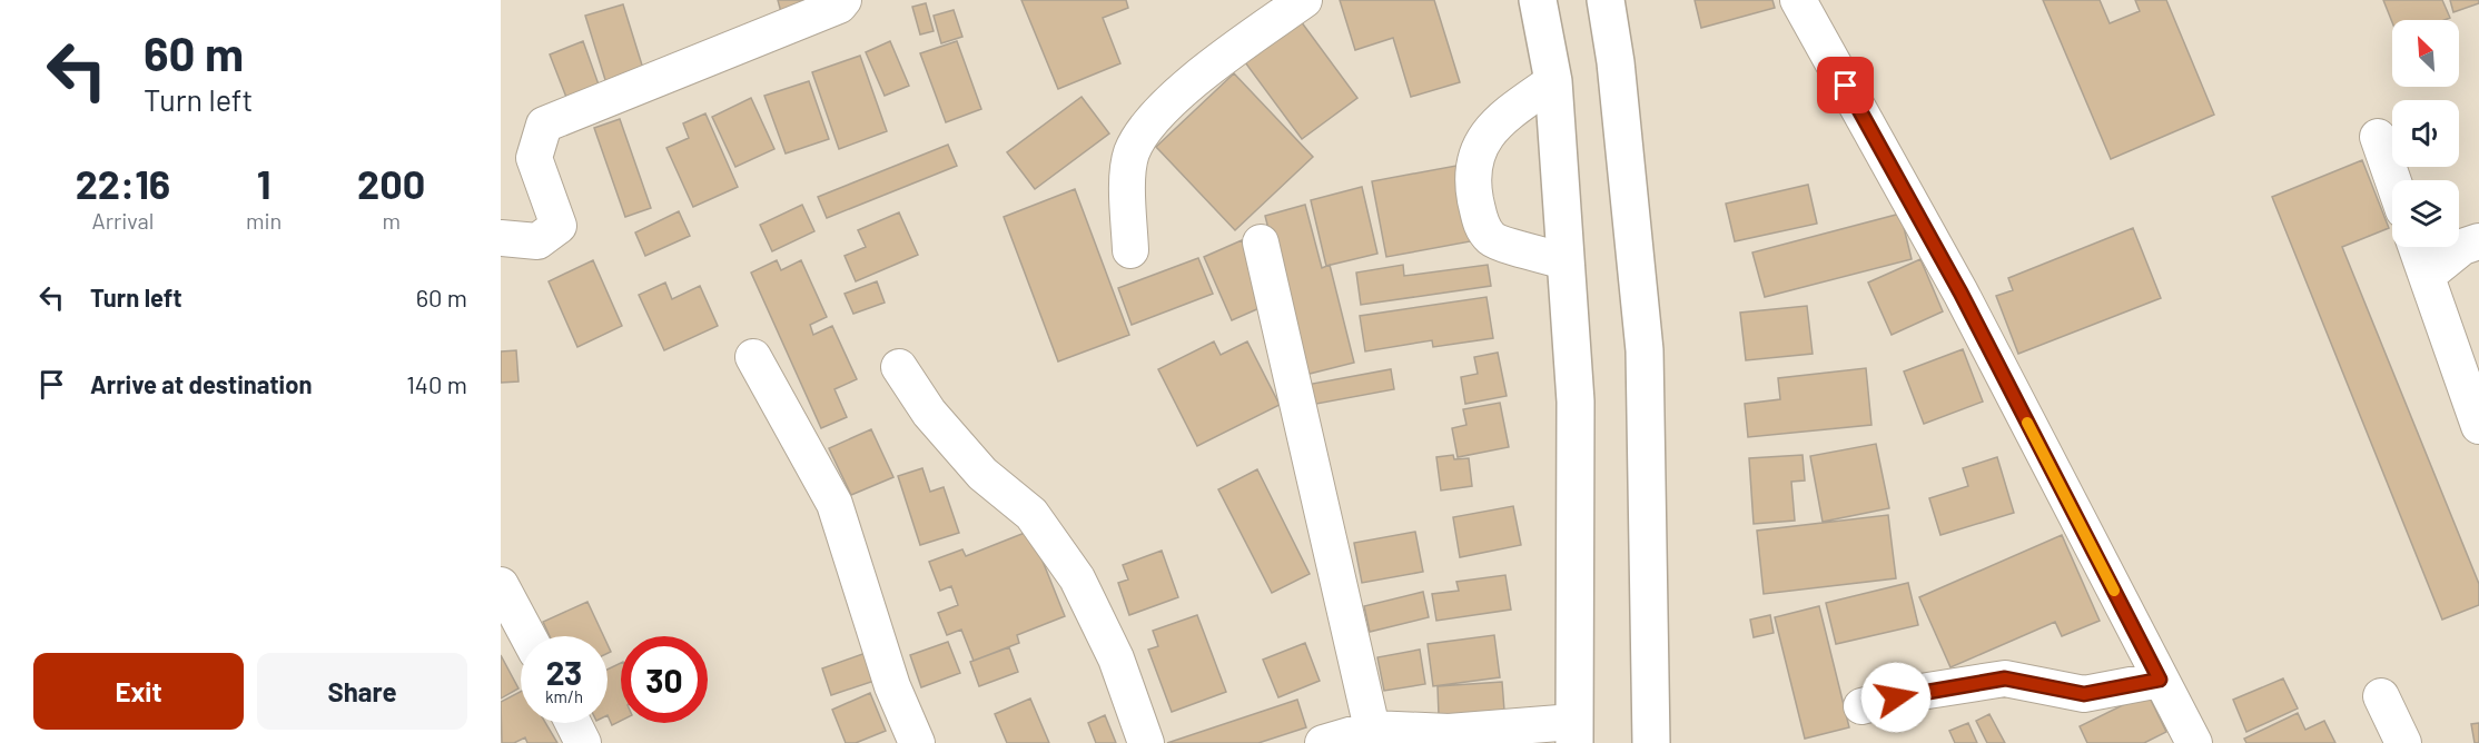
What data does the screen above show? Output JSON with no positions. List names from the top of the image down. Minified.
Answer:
{"north":"top left","page":{"turn":["60 m","Turn left"],"eta":["22:16","Arrival","1","min","200","m"],"list":[{"name":"Turn left","value":"60 m"},{"name":"Arrive at destination","value":"140 m"}],"speed":"23 km/h","limit":"30","buttons":["Exit","Share"]}}
